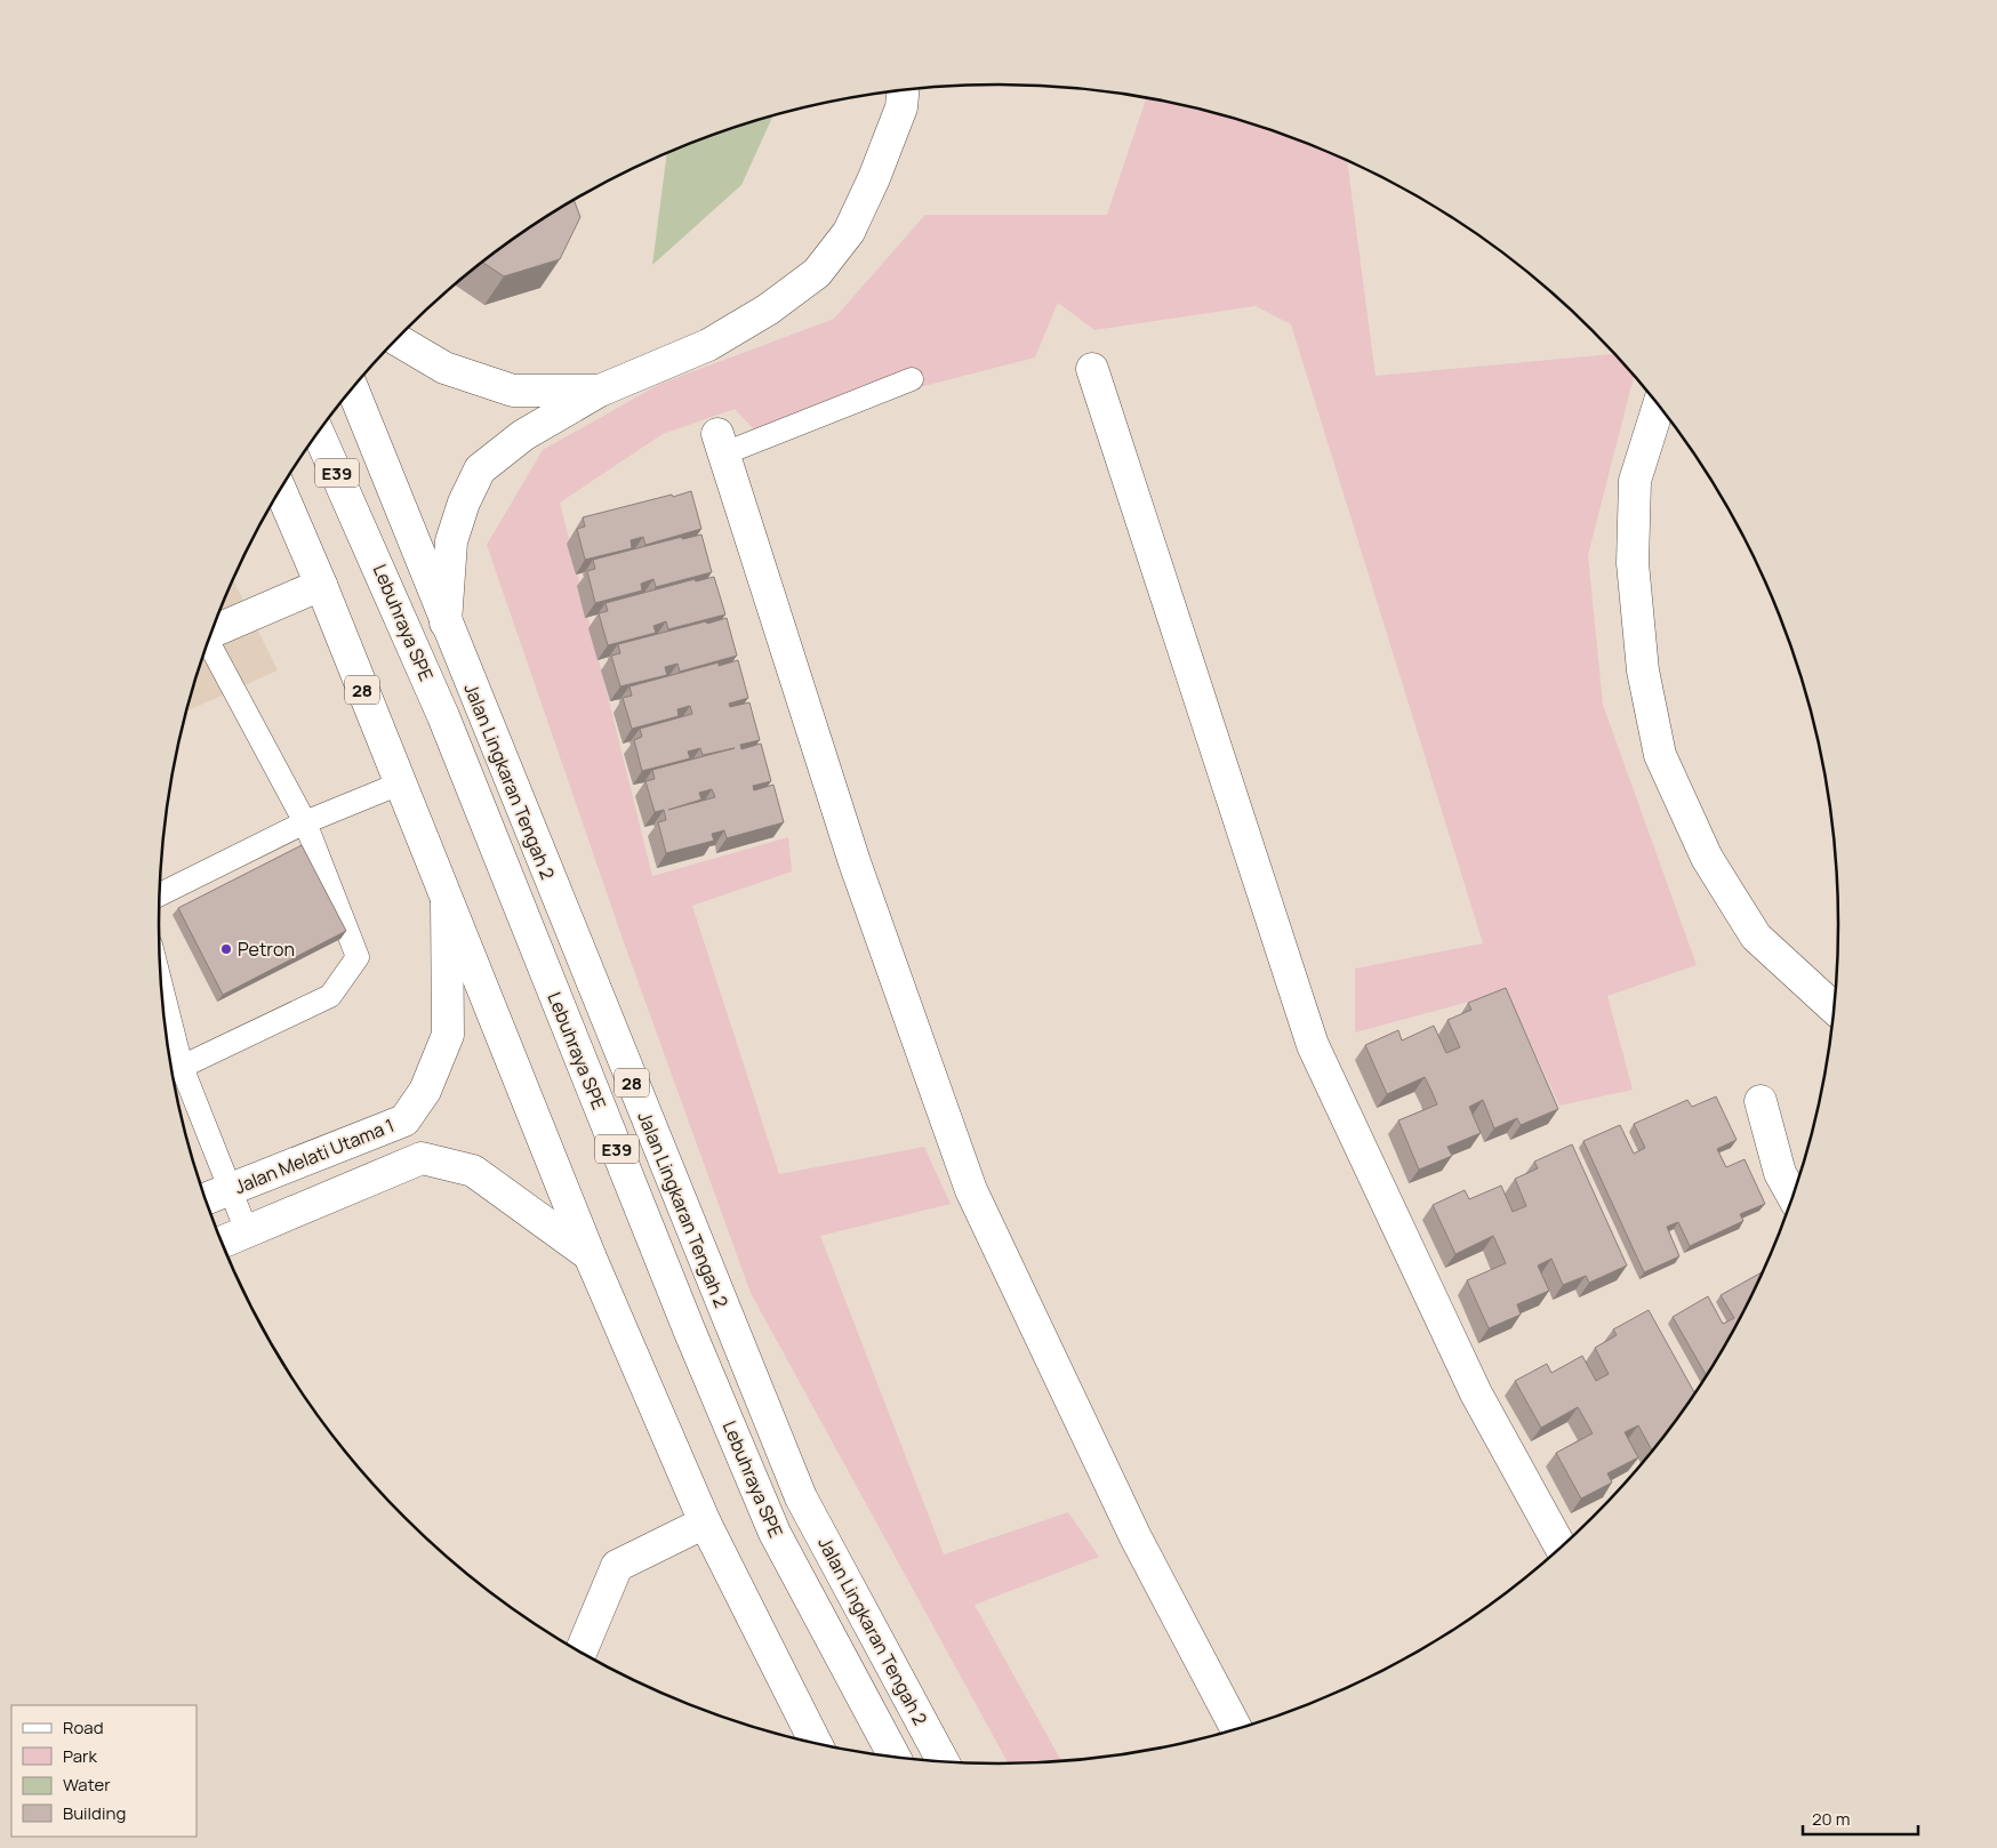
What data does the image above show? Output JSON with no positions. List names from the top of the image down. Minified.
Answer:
{"streets":{"main road":["E39","Lebuhraya SPE","28","Jalan Lingkaran Tengah 2","Jalan Melati Utama 1"]},"crossings":[["28","Jalan Melati Utama 1"]],"places":["Petron"],"legend":["Road","Park","Water","Building"],"scale_bar":"20 m"}
